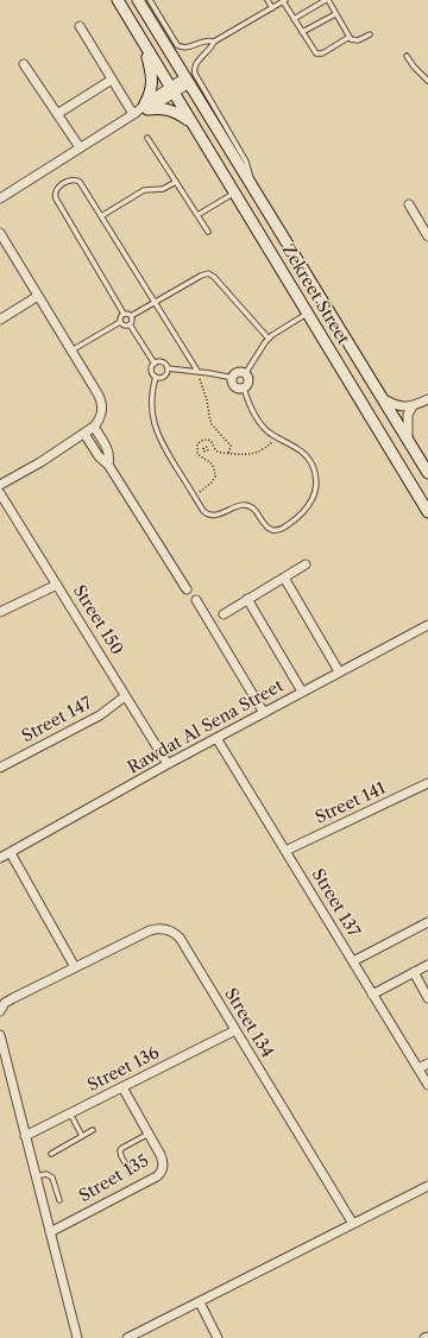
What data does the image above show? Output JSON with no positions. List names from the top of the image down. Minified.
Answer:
{"streets":{"street":["Zekreet Street","Street 150","Street 147","Rawdat Al Sena Street","Street 141","Street 137","Street 134","Street 136","Street 135"]},"crossings":[["Street 150","Street 147"],["Street 150","Rawdat Al Sena Street"],["Rawdat Al Sena Street","Street 137"],["Street 141","Street 137"],["Street 134","Street 136"],["Street 136","Street 135"]]}
